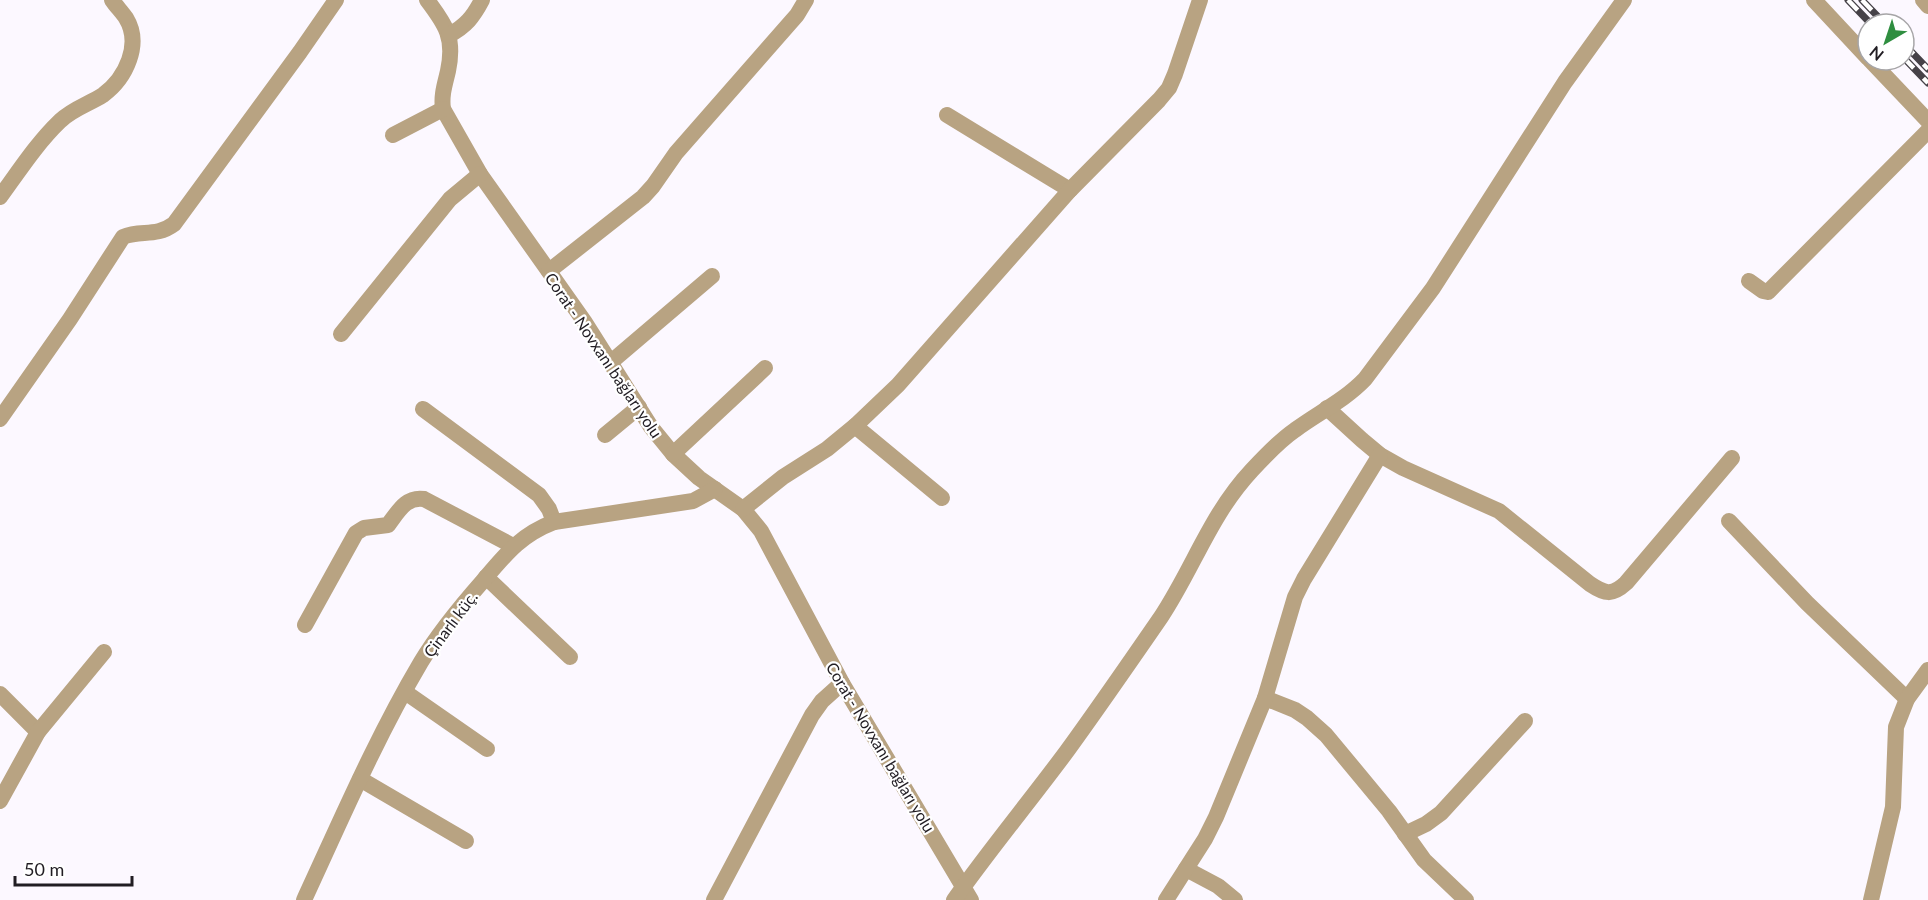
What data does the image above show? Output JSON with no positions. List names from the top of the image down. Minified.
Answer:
{"streets":{"street":["Corat - Novxanı bağları yolu","Çinarlı küç."]},"crossings":[["Corat - Novxanı bağları yolu","Çinarlı küç."]],"scale_bar":"50 m","north":"bottom left"}
